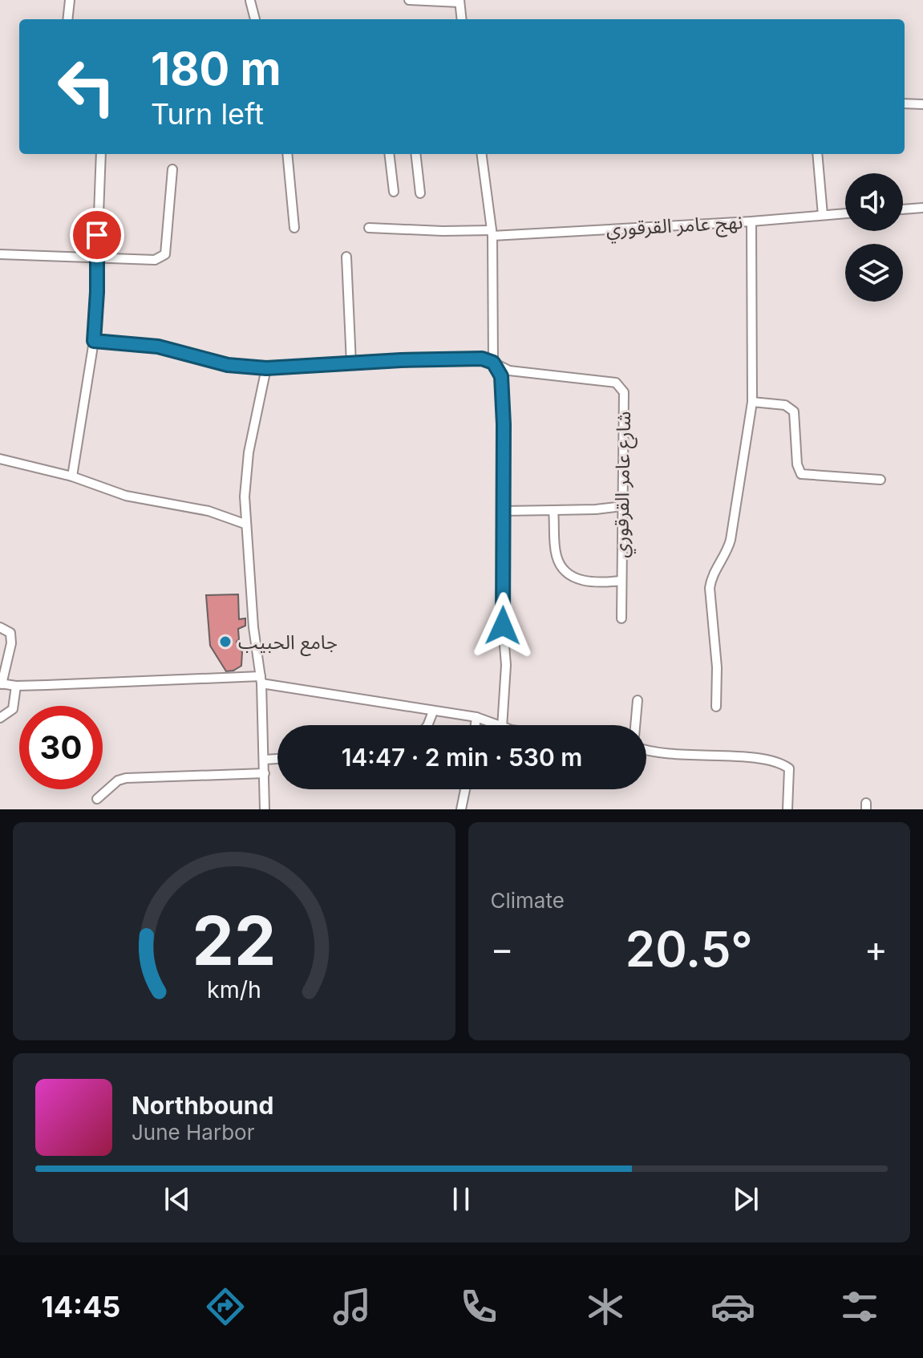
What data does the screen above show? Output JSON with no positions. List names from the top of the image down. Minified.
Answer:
{"streets":{"street":["نهج عامر القرقوري","شارع عامر القرقوري"]},"places":["جامع الحبيب"],"page":{"turn":["180 m","Turn left"],"limit":"30","trip":"14:47 · 2 min · 530 m","tile":"Climate","heat":["−","20.5°","+"],"song":["Northbound","June Harbor"],"tabs":"14:45","gauge":["22","km/h"]}}
